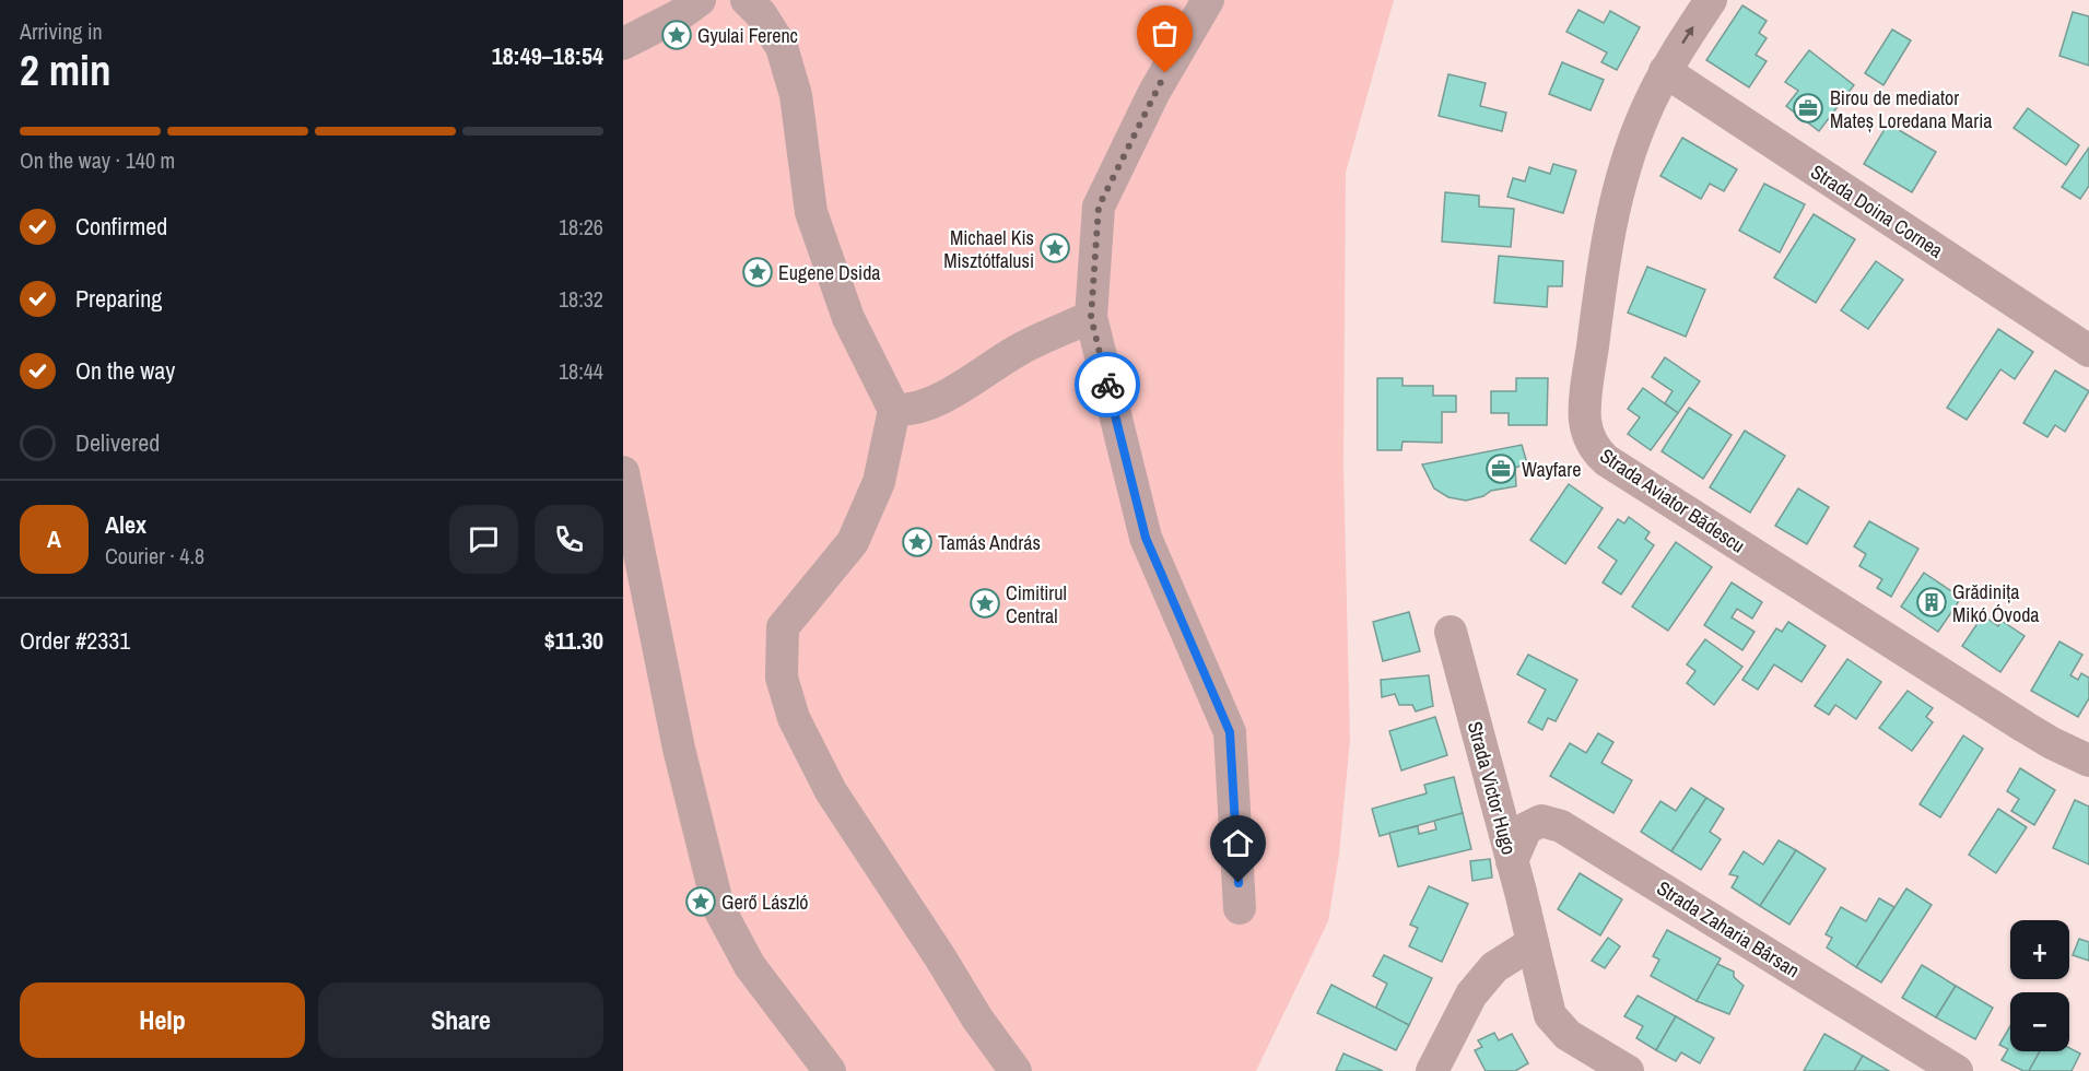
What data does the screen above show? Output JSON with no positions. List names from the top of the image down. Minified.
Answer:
{"streets":{"street":["Strada Doina Cornea","Strada Aviator Bădescu","Strada Victor Hugo","Strada Zaharia Bârsan"]},"crossings":[["Strada Doina Cornea","Strada Aviator Bădescu"],["Strada Victor Hugo","Strada Zaharia Bârsan"]],"places":{"place":["Gyulai Ferenc","Michael Kis Misztótfalusi","Eugene Dsida","Tamás András","Cimitirul Central","Gerő László"],"office":["Birou de mediator Mateș Loredana Maria","Wayfare"],"building":["Grădinița Mikó Óvoda"]},"page":{"heading":["2 min","Arriving in","18:49–18:54"],"panel":["Alex","Courier · 4.8","Order #2331","$11.30"],"bar":"On the way · 140 m","list":[["Confirmed","18:26"],["Preparing","18:32"],["On the way","18:44"],"Delivered"],"round":"A","map_buttons":["+","−"],"buttons":["Help","Share"]}}
